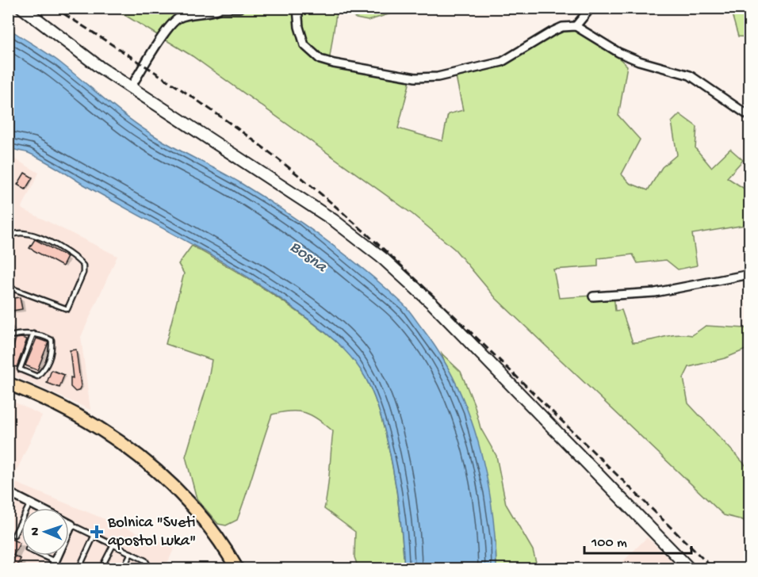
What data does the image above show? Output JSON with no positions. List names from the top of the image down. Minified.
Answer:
{"water":["Bosna"],"places":{"health":["Bolnica \"Sveti apostol Luka\""]},"scale_bar":"100 m","north":"left"}
